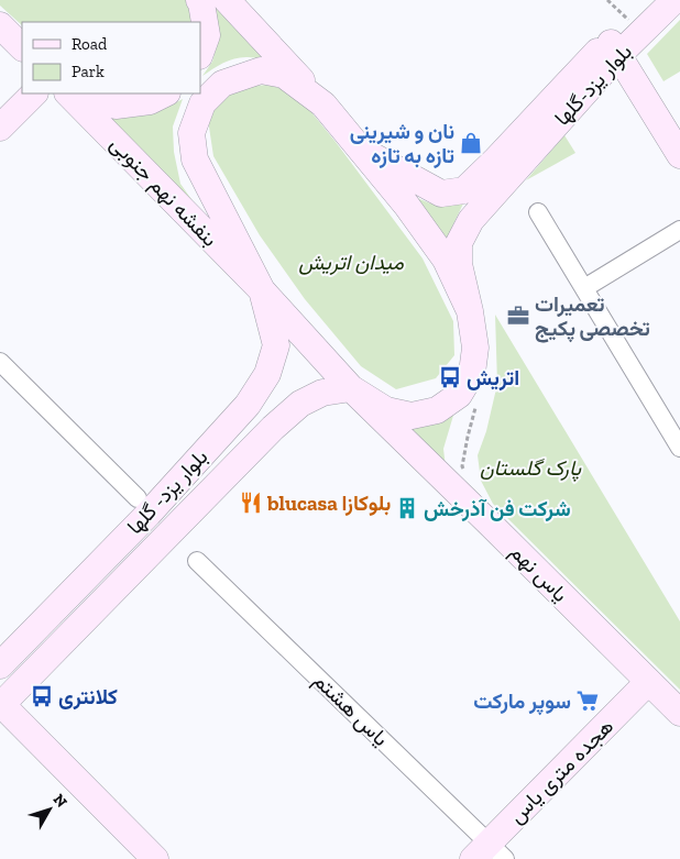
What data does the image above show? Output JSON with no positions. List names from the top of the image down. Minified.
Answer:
{"streets":{"main road":["بلوار یزد-گلها","بنفشه نهم جنوبی","بلوار یزد- گلها","یاس نهم","هجده متری یاس"],"street":["یاس هشتم"]},"crossings":[["بنفشه نهم جنوبی","بلوار یزد- گلها"],["بلوار یزد- گلها","یاس نهم"],["یاس نهم","هجده متری یاس"],["یاس هشتم","هجده متری یاس"]],"parks":["میدان اتریش","پارک گلستان"],"places":{"shop":["نان و شیرینی تازه به تازه"],"office":["تعمیرات تخصصی پکیج"],"bus stop":["اتریش","کلانتری"],"restaurant":["blucasa بلوکازا"],"building":["شرکت فن آذرخش"],"supermarket":["سوپر مارکت"]},"legend":["Road","Park"],"north":"top right"}
